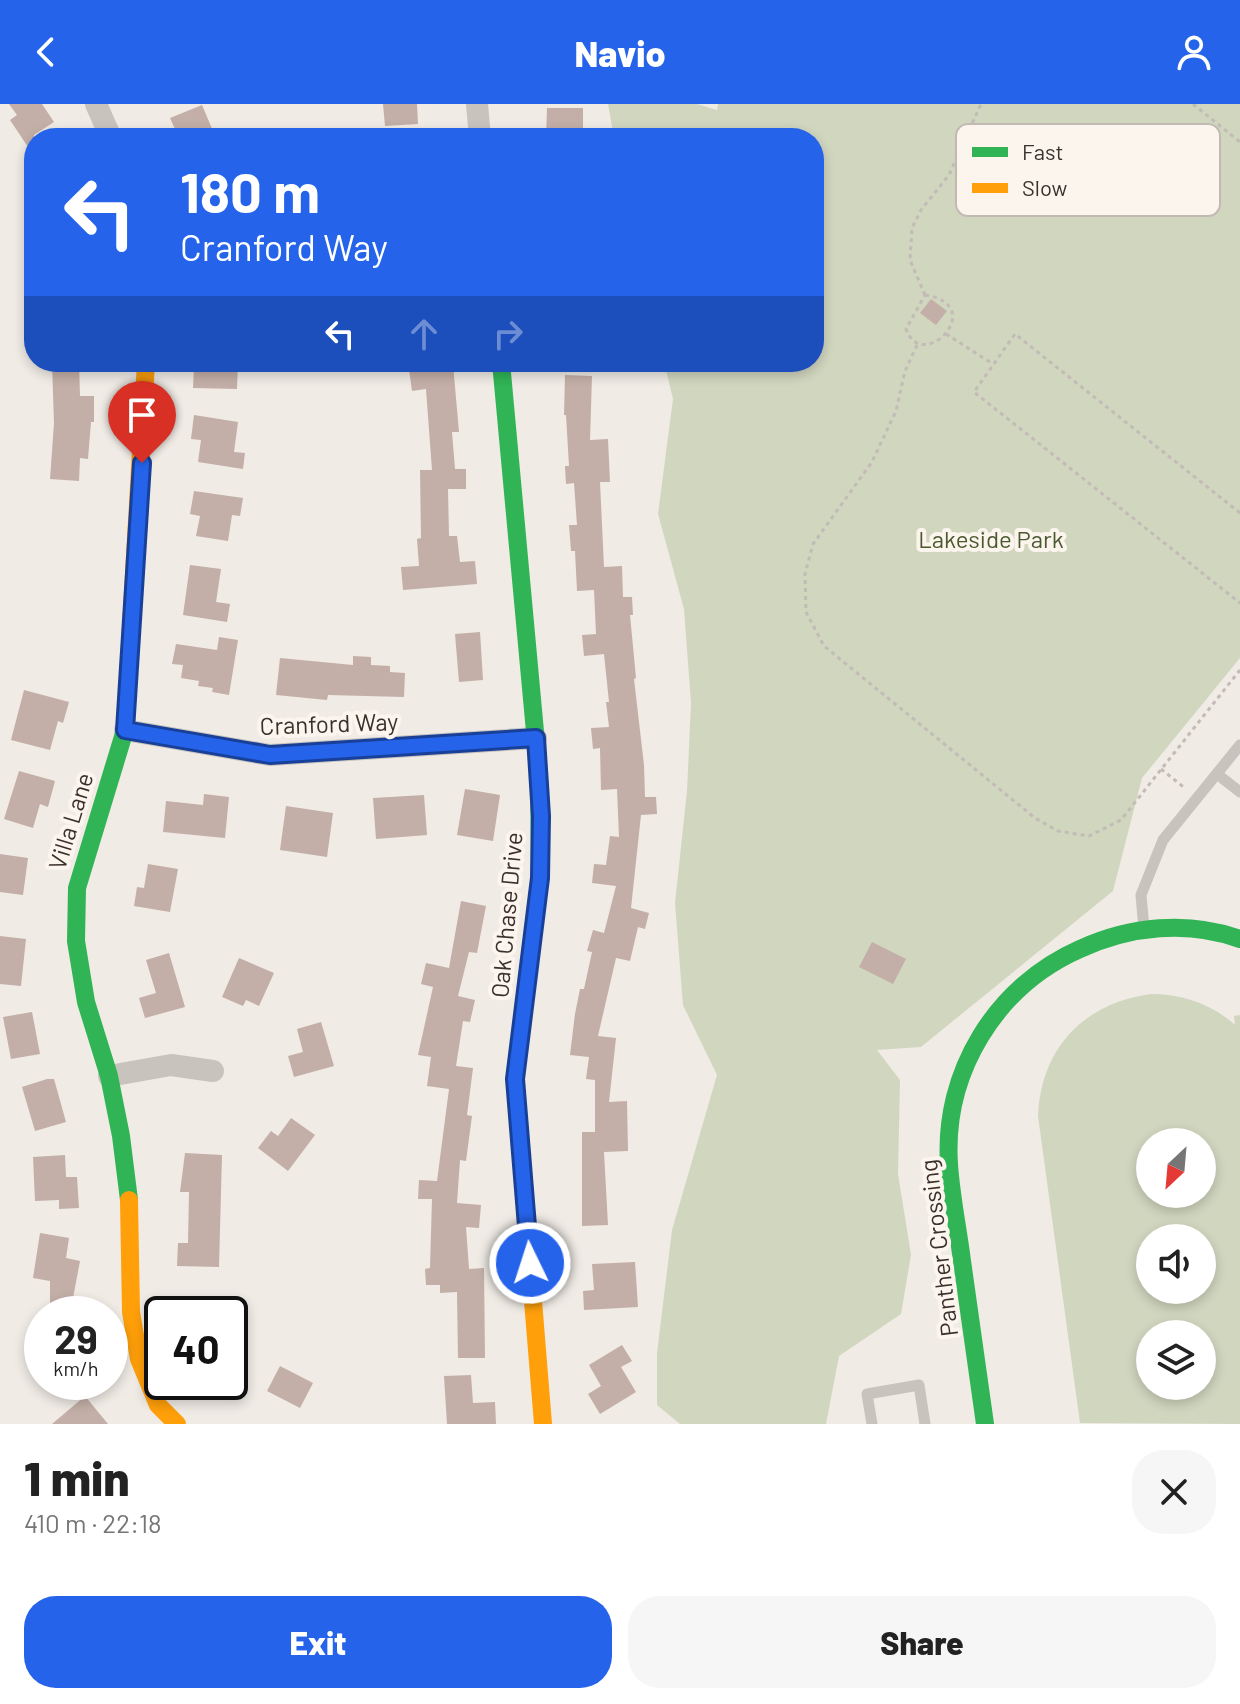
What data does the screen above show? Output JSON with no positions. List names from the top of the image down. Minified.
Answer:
{"streets":{"street":["Cranford Way","Villa Lane","Oak Chase Drive","Panther Crossing"]},"crossings":[["Cranford Way","Villa Lane"],["Cranford Way","Oak Chase Drive"]],"parks":["Lakeside Park"],"legend":["Fast","Slow"],"north":"bottom left","page":{"header":"Navio","turn":["180 m","Cranford Way"],"speed":"29 km/h","limit":"40","heading":["1 min","410 m · 22:18"],"buttons":["Exit","Share"]}}
